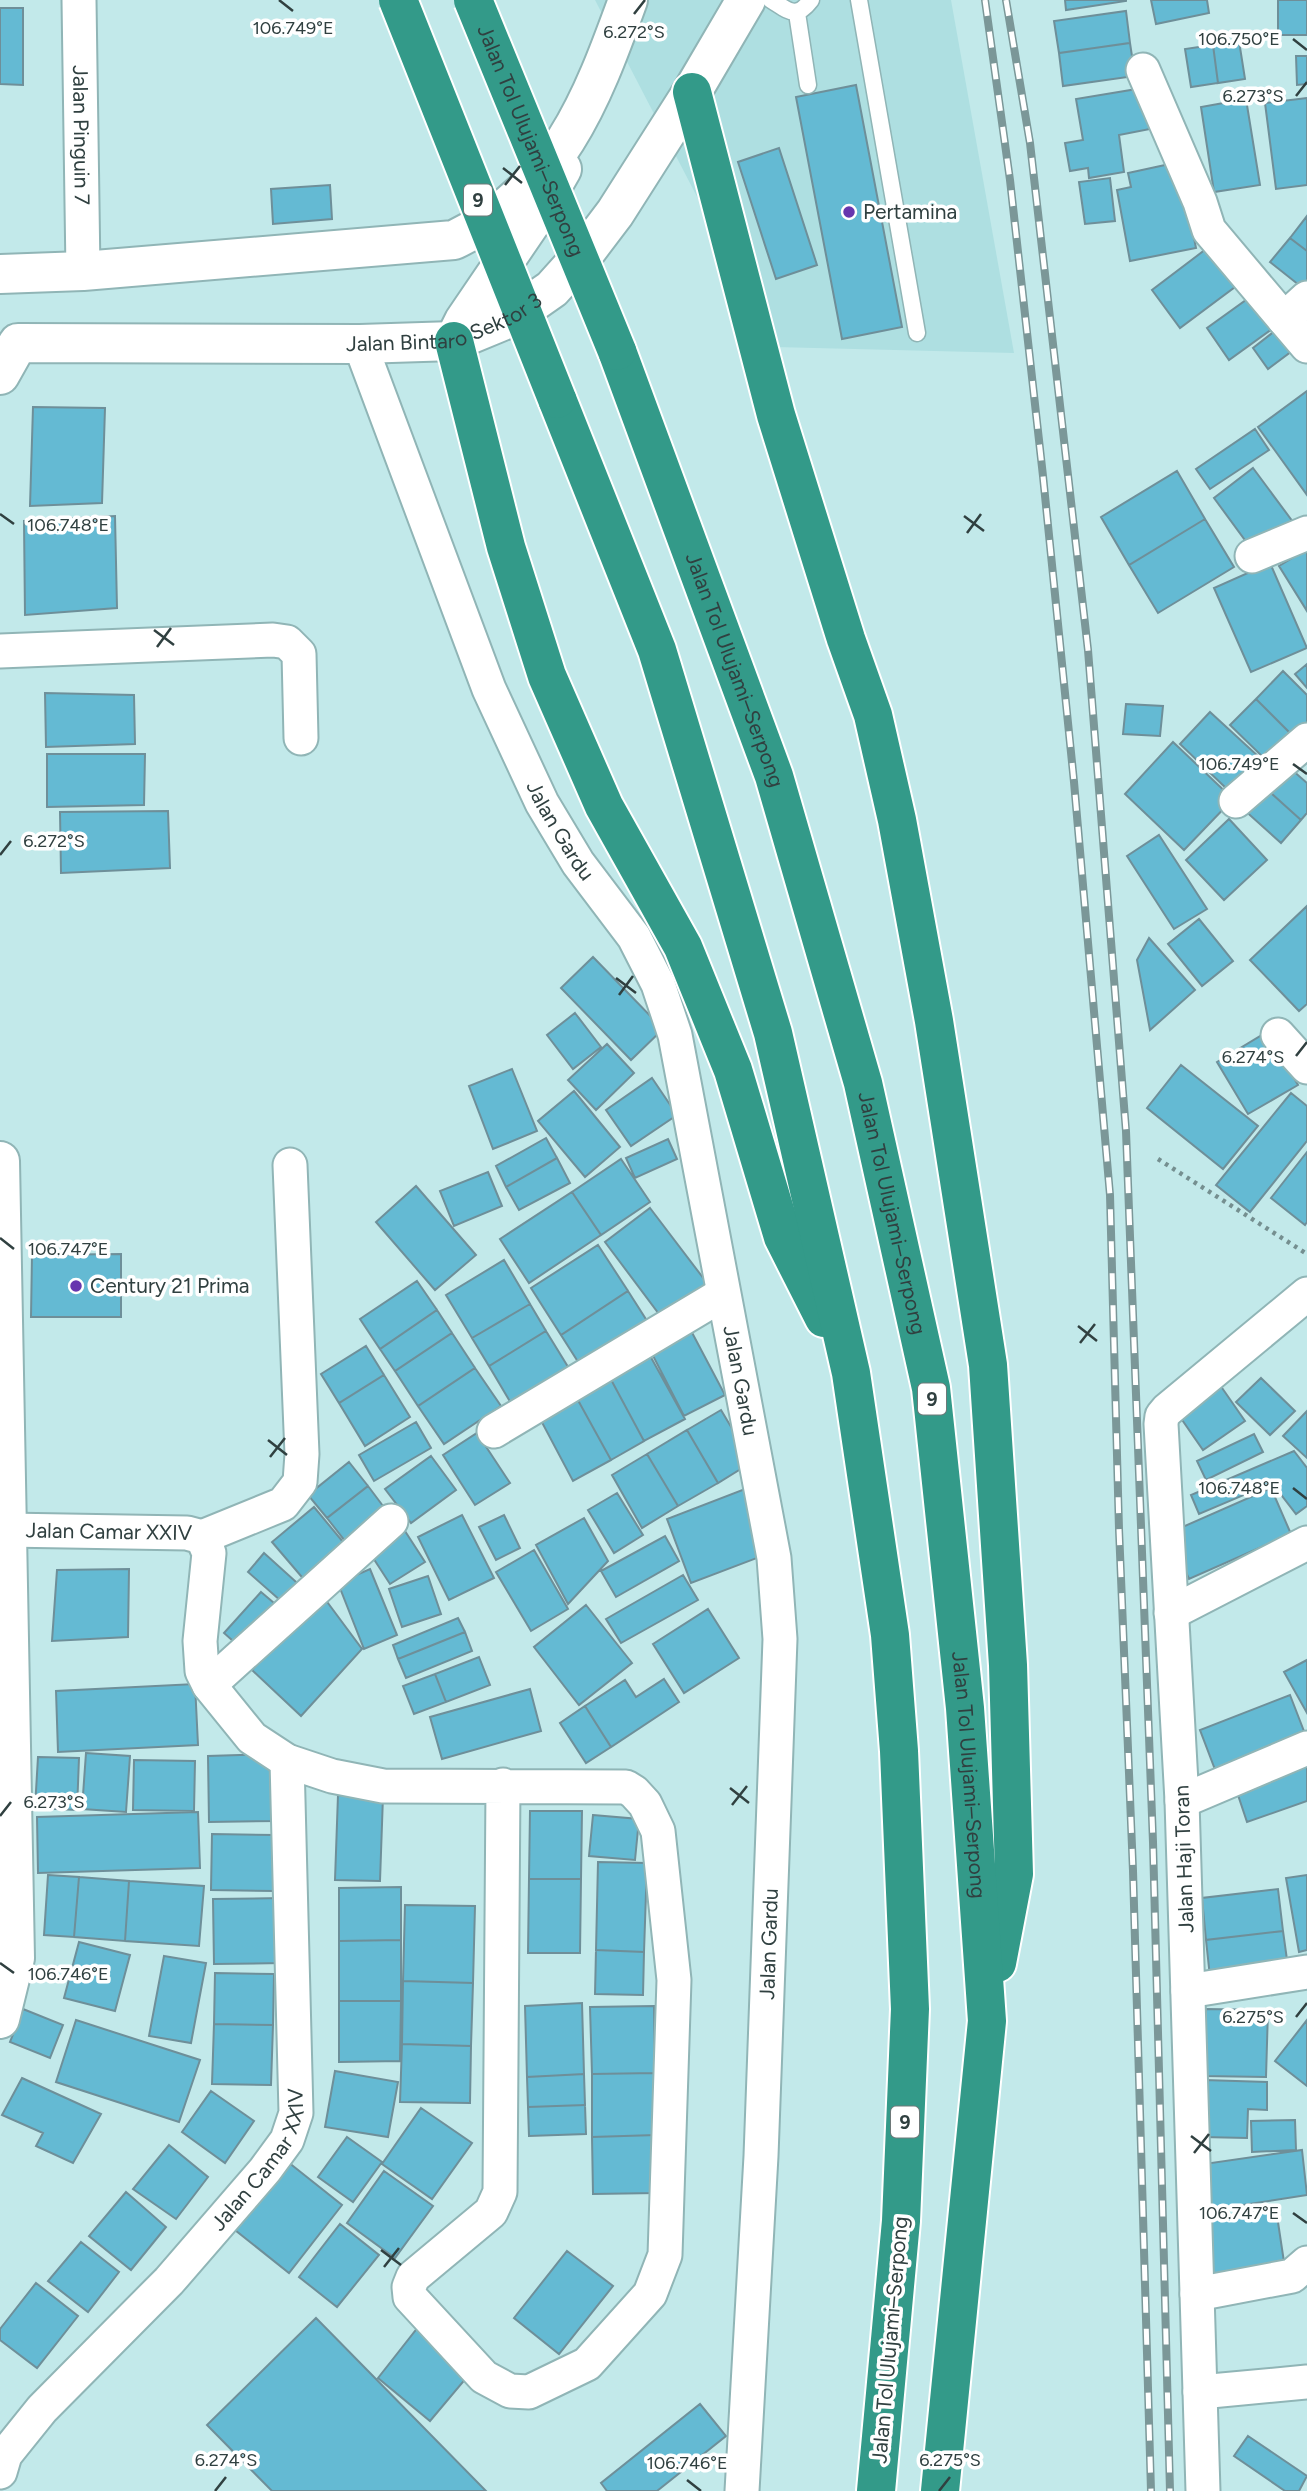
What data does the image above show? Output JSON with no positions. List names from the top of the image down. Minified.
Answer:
{"streets":{"highway":["Jalan Tol Ulujami–Serpong","9"],"main road":["Jalan Bintaro Sektor 3"],"street":["Jalan Pinguin 7","Jalan Gardu","Jalan Camar XXIV","Jalan Haji Toran"]},"crossings":[["Jalan Bintaro Sektor 3","Jalan Gardu"]],"places":["Pertamina","Century 21 Prima"],"coordinates":["106.749°E","6.272°S","106.750°E","6.273°S","106.748°E","6.274°S","106.747°E","106.746°E","6.275°S"]}
